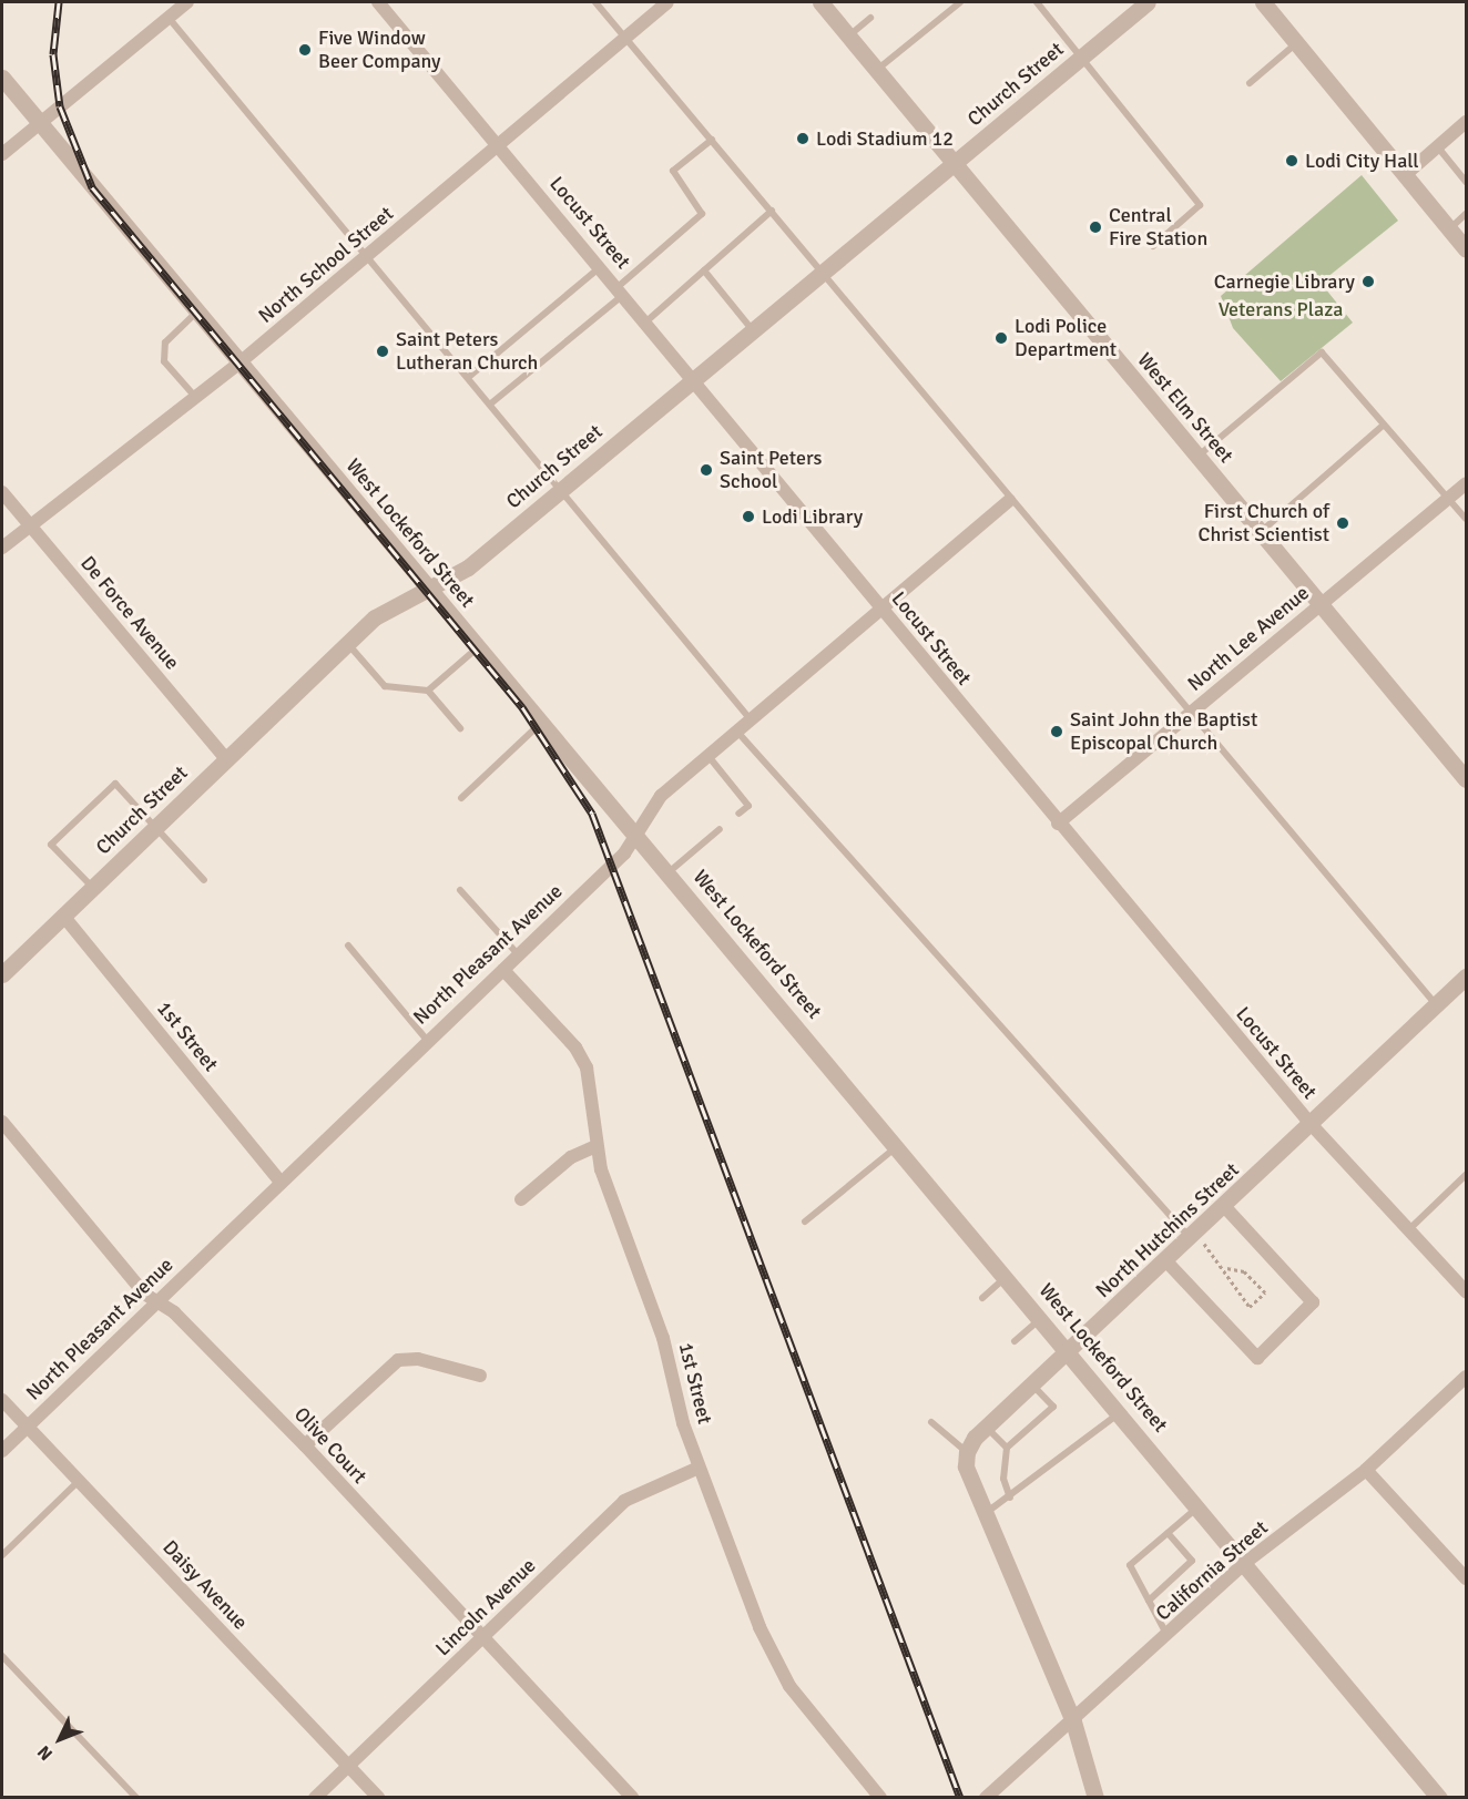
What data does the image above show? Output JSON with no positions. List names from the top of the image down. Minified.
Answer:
{"streets":{"street":["Church Street","Locust Street","North School Street","West Elm Street","West Lockeford Street","De Force Avenue","North Lee Avenue","North Pleasant Avenue","1st Street","North Hutchins Street","Olive Court","California Street","Daisy Avenue","Lincoln Avenue"]},"crossings":[["Church Street","Locust Street"],["Church Street","West Elm Street"],["Church Street","West Lockeford Street"],["Church Street","De Force Avenue"],["Church Street","1st Street"],["Locust Street","North School Street"],["Locust Street","North Lee Avenue"],["Locust Street","North Pleasant Avenue"],["Locust Street","North Hutchins Street"],["North School Street","West Lockeford Street"],["North School Street","De Force Avenue"],["West Elm Street","North Lee Avenue"],["West Lockeford Street","North Pleasant Avenue"],["West Lockeford Street","North Hutchins Street"],["West Lockeford Street","California Street"],["North Pleasant Avenue","1st Street"],["North Pleasant Avenue","Olive Court"],["North Pleasant Avenue","Daisy Avenue"],["1st Street","Lincoln Avenue"],["Olive Court","Lincoln Avenue"],["Daisy Avenue","Lincoln Avenue"]],"parks":["Veterans Plaza"],"places":["Five Window Beer Company","Lodi Stadium 12","Lodi City Hall","Central Fire Station","Carnegie Library","Lodi Police Department","Saint Peters Lutheran Church","Saint Peters School","Lodi Library","First Church of Christ Scientist","Saint John the Baptist Episcopal Church"],"north":"bottom left"}
